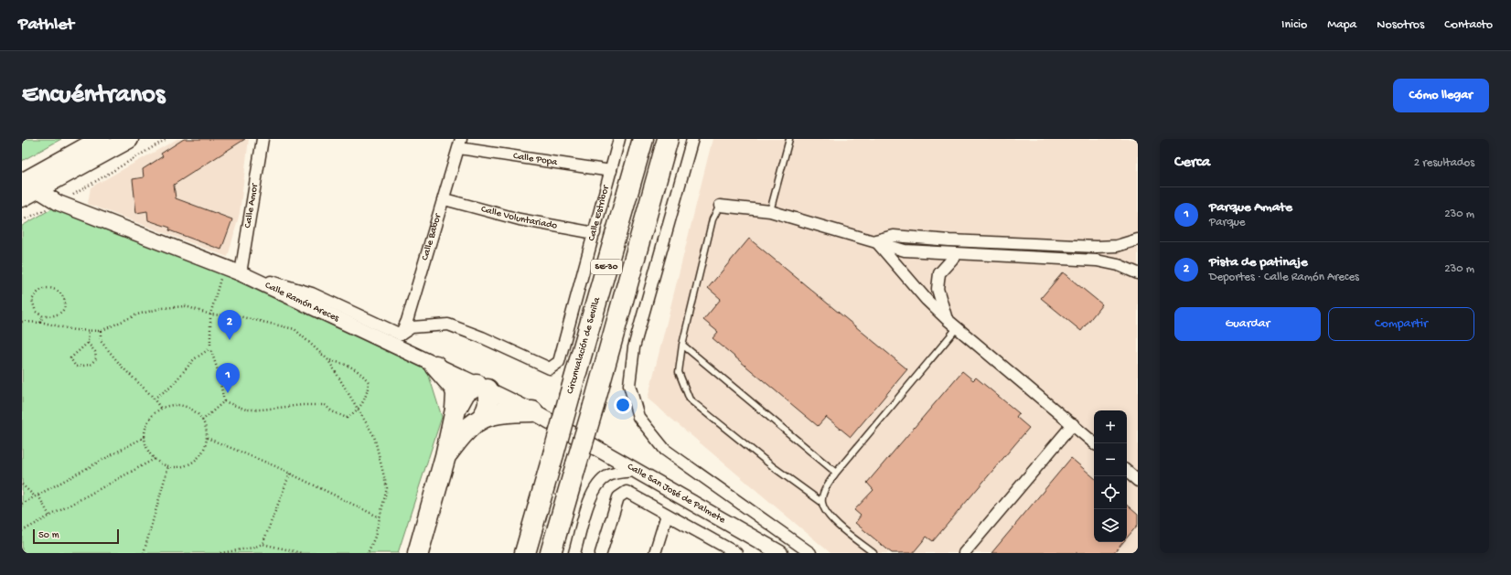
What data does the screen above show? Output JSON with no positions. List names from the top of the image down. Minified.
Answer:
{"streets":{"highway":["SE-30","Circunvalación de Sevilla"],"street":["Calle Popa","Calle Amor","Calle Estribor","Calle Voluntariado","Calle Babor","Calle Ramón Areces","Calle San José de Palmete"]},"crossings":[["Calle Popa","Calle Estribor"],["Calle Popa","Calle Babor"],["Calle Amor","Calle Ramón Areces"],["Calle Estribor","Calle Voluntariado"],["Calle Estribor","Calle Babor"],["Calle Voluntariado","Calle Babor"],["Calle Ramón Areces","Calle San José de Palmete"]],"scale_bar":"50 m","page":{"header":"Pathlet","nav":["Inicio","Mapa","Nosotros","Contacto"],"buttons":["Cómo llegar",["Guardar","Compartir"]],"title":"Encuéntranos","heading":["Cerca","2 resultados"],"list":[{"mark":"1","name":"Parque Amate","note":"Parque","value":"230 m"},{"mark":"2","name":"Pista de patinaje","note":"Deportes · Calle Ramón Areces","value":"230 m"}],"pins":["2","1"],"map_buttons":["+","−"],"scale":"50 m"}}
